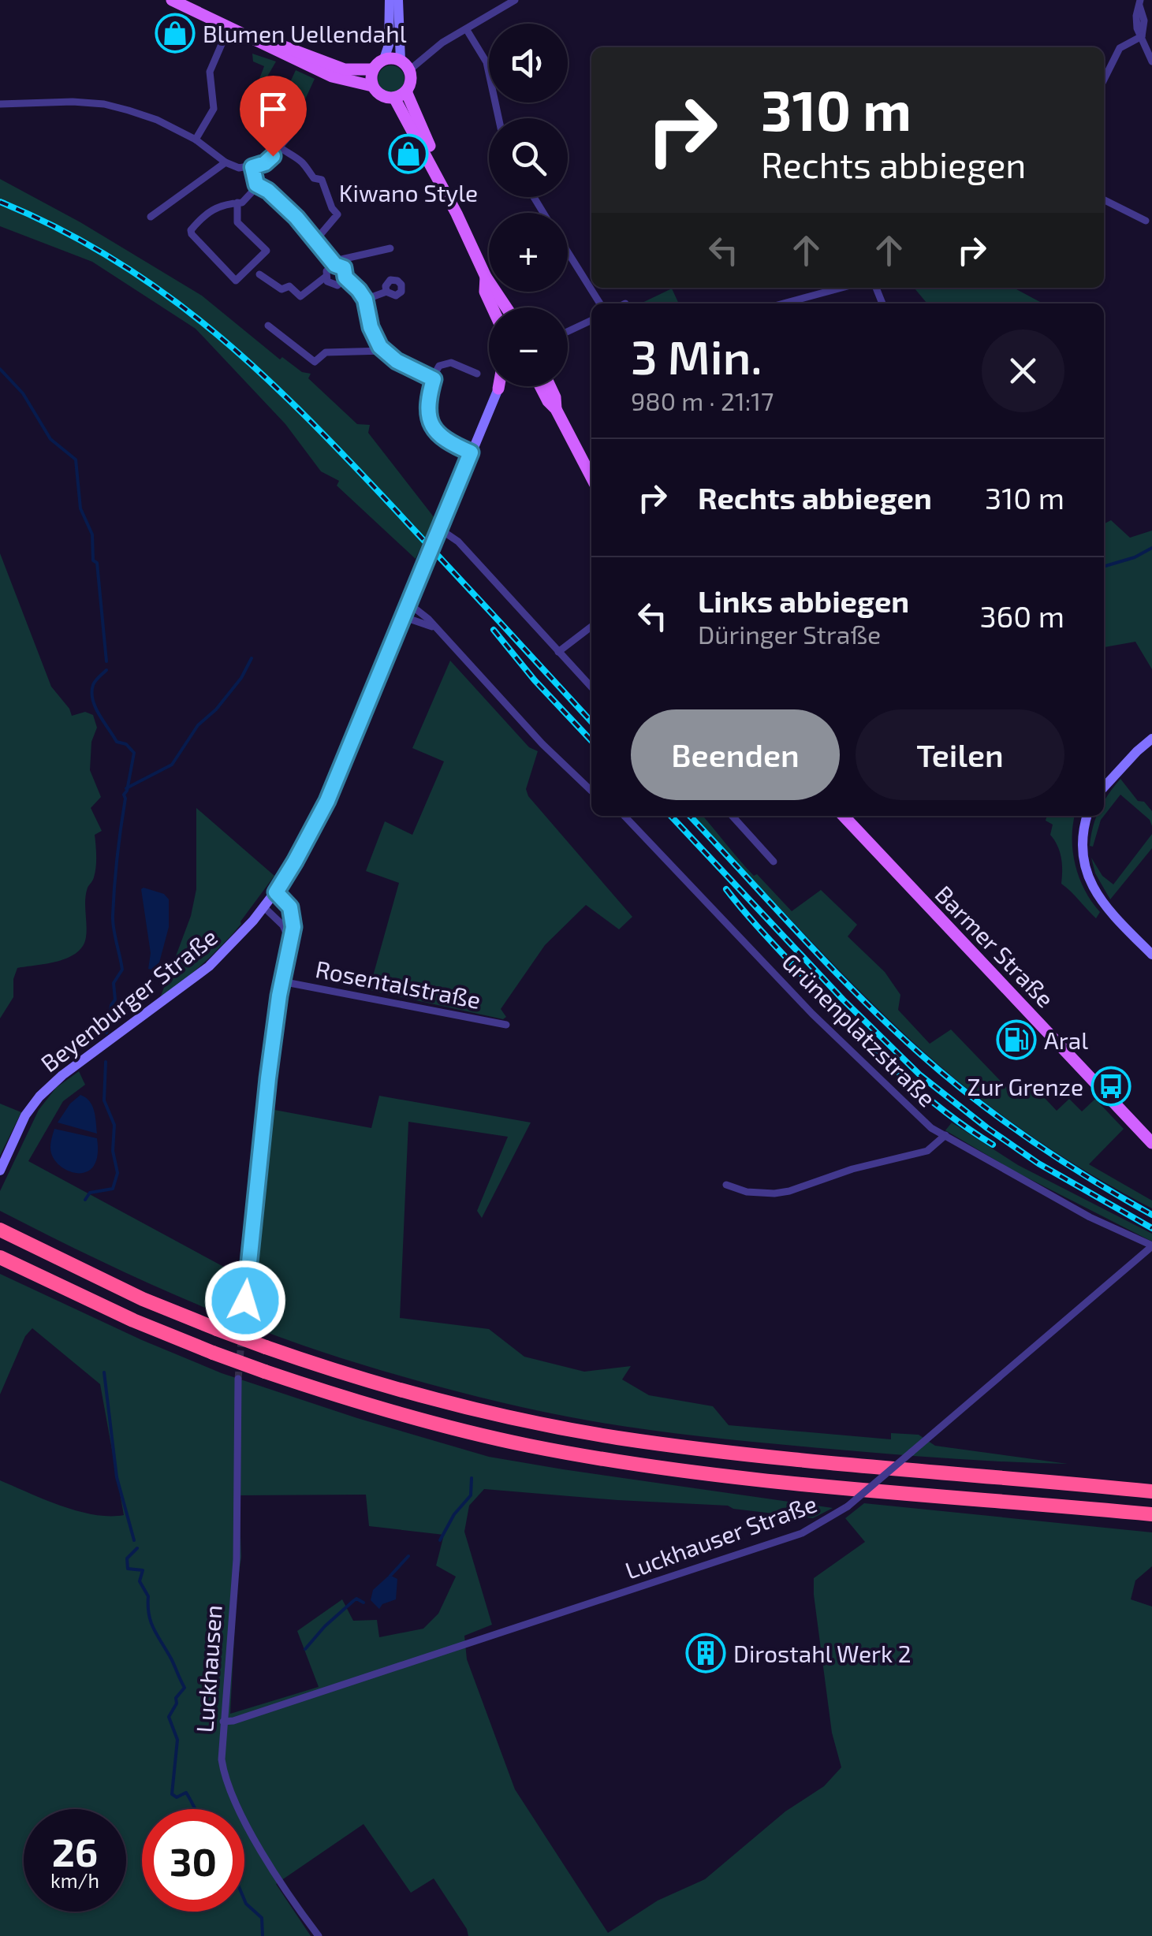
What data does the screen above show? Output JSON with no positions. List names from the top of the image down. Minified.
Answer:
{"streets":{"main road":["Barmer Straße","Beyenburger Straße"],"street":["Rosentalstraße","Grünenplatzstraße","Luckhauser Straße","Luckhausen"]},"crossings":[["Grünenplatzstraße","Luckhauser Straße"],["Luckhauser Straße","Luckhausen"]],"places":{"shop":["Blumen Uellendahl","Kiwano Style"],"fuel station":["Aral"],"bus stop":["Zur Grenze"],"building":["Dirostahl Werk 2"]},"page":{"map_buttons":["+","−"],"turn":["310 m","Rechts abbiegen"],"heading":["3 Min.","980 m · 21:17"],"list":[{"name":"Rechts abbiegen","value":"310 m"},{"name":"Links abbiegen","note":"Düringer Straße","value":"360 m"}],"buttons":["Beenden","Teilen"],"speed":"26 km/h","limit":"30"}}
